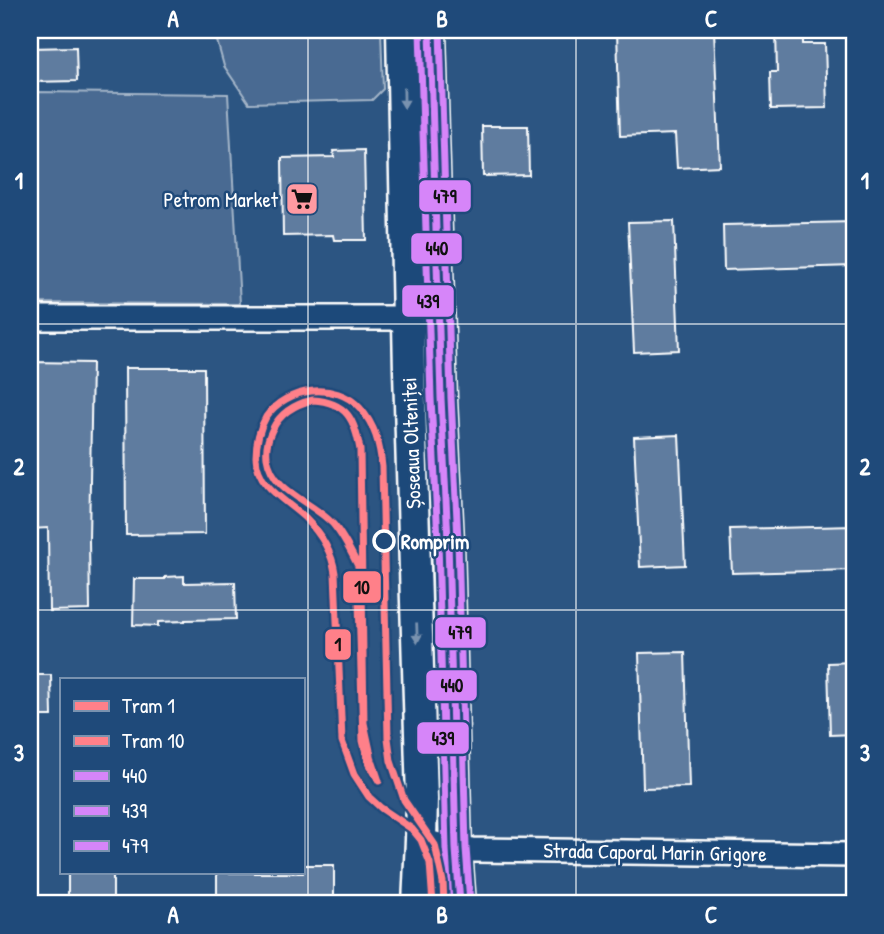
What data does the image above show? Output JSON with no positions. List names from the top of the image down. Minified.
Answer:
{"streets":{"main road":["Șoseaua Olteniței"],"street":["Strada Caporal Marin Grigore"]},"crossings":[["Șoseaua Olteniței","Strada Caporal Marin Grigore"]],"places":{"supermarket":["Petrom Market"],"other":["Romprim"]},"lines":["transit line 440","transit line 439","transit line 479","tram line 1","tram line 10"],"legend":["Tram 1","Tram 10","440","439","479"],"grid":{"columns":["A","B","C"],"rows":["1","2","3"]}}
